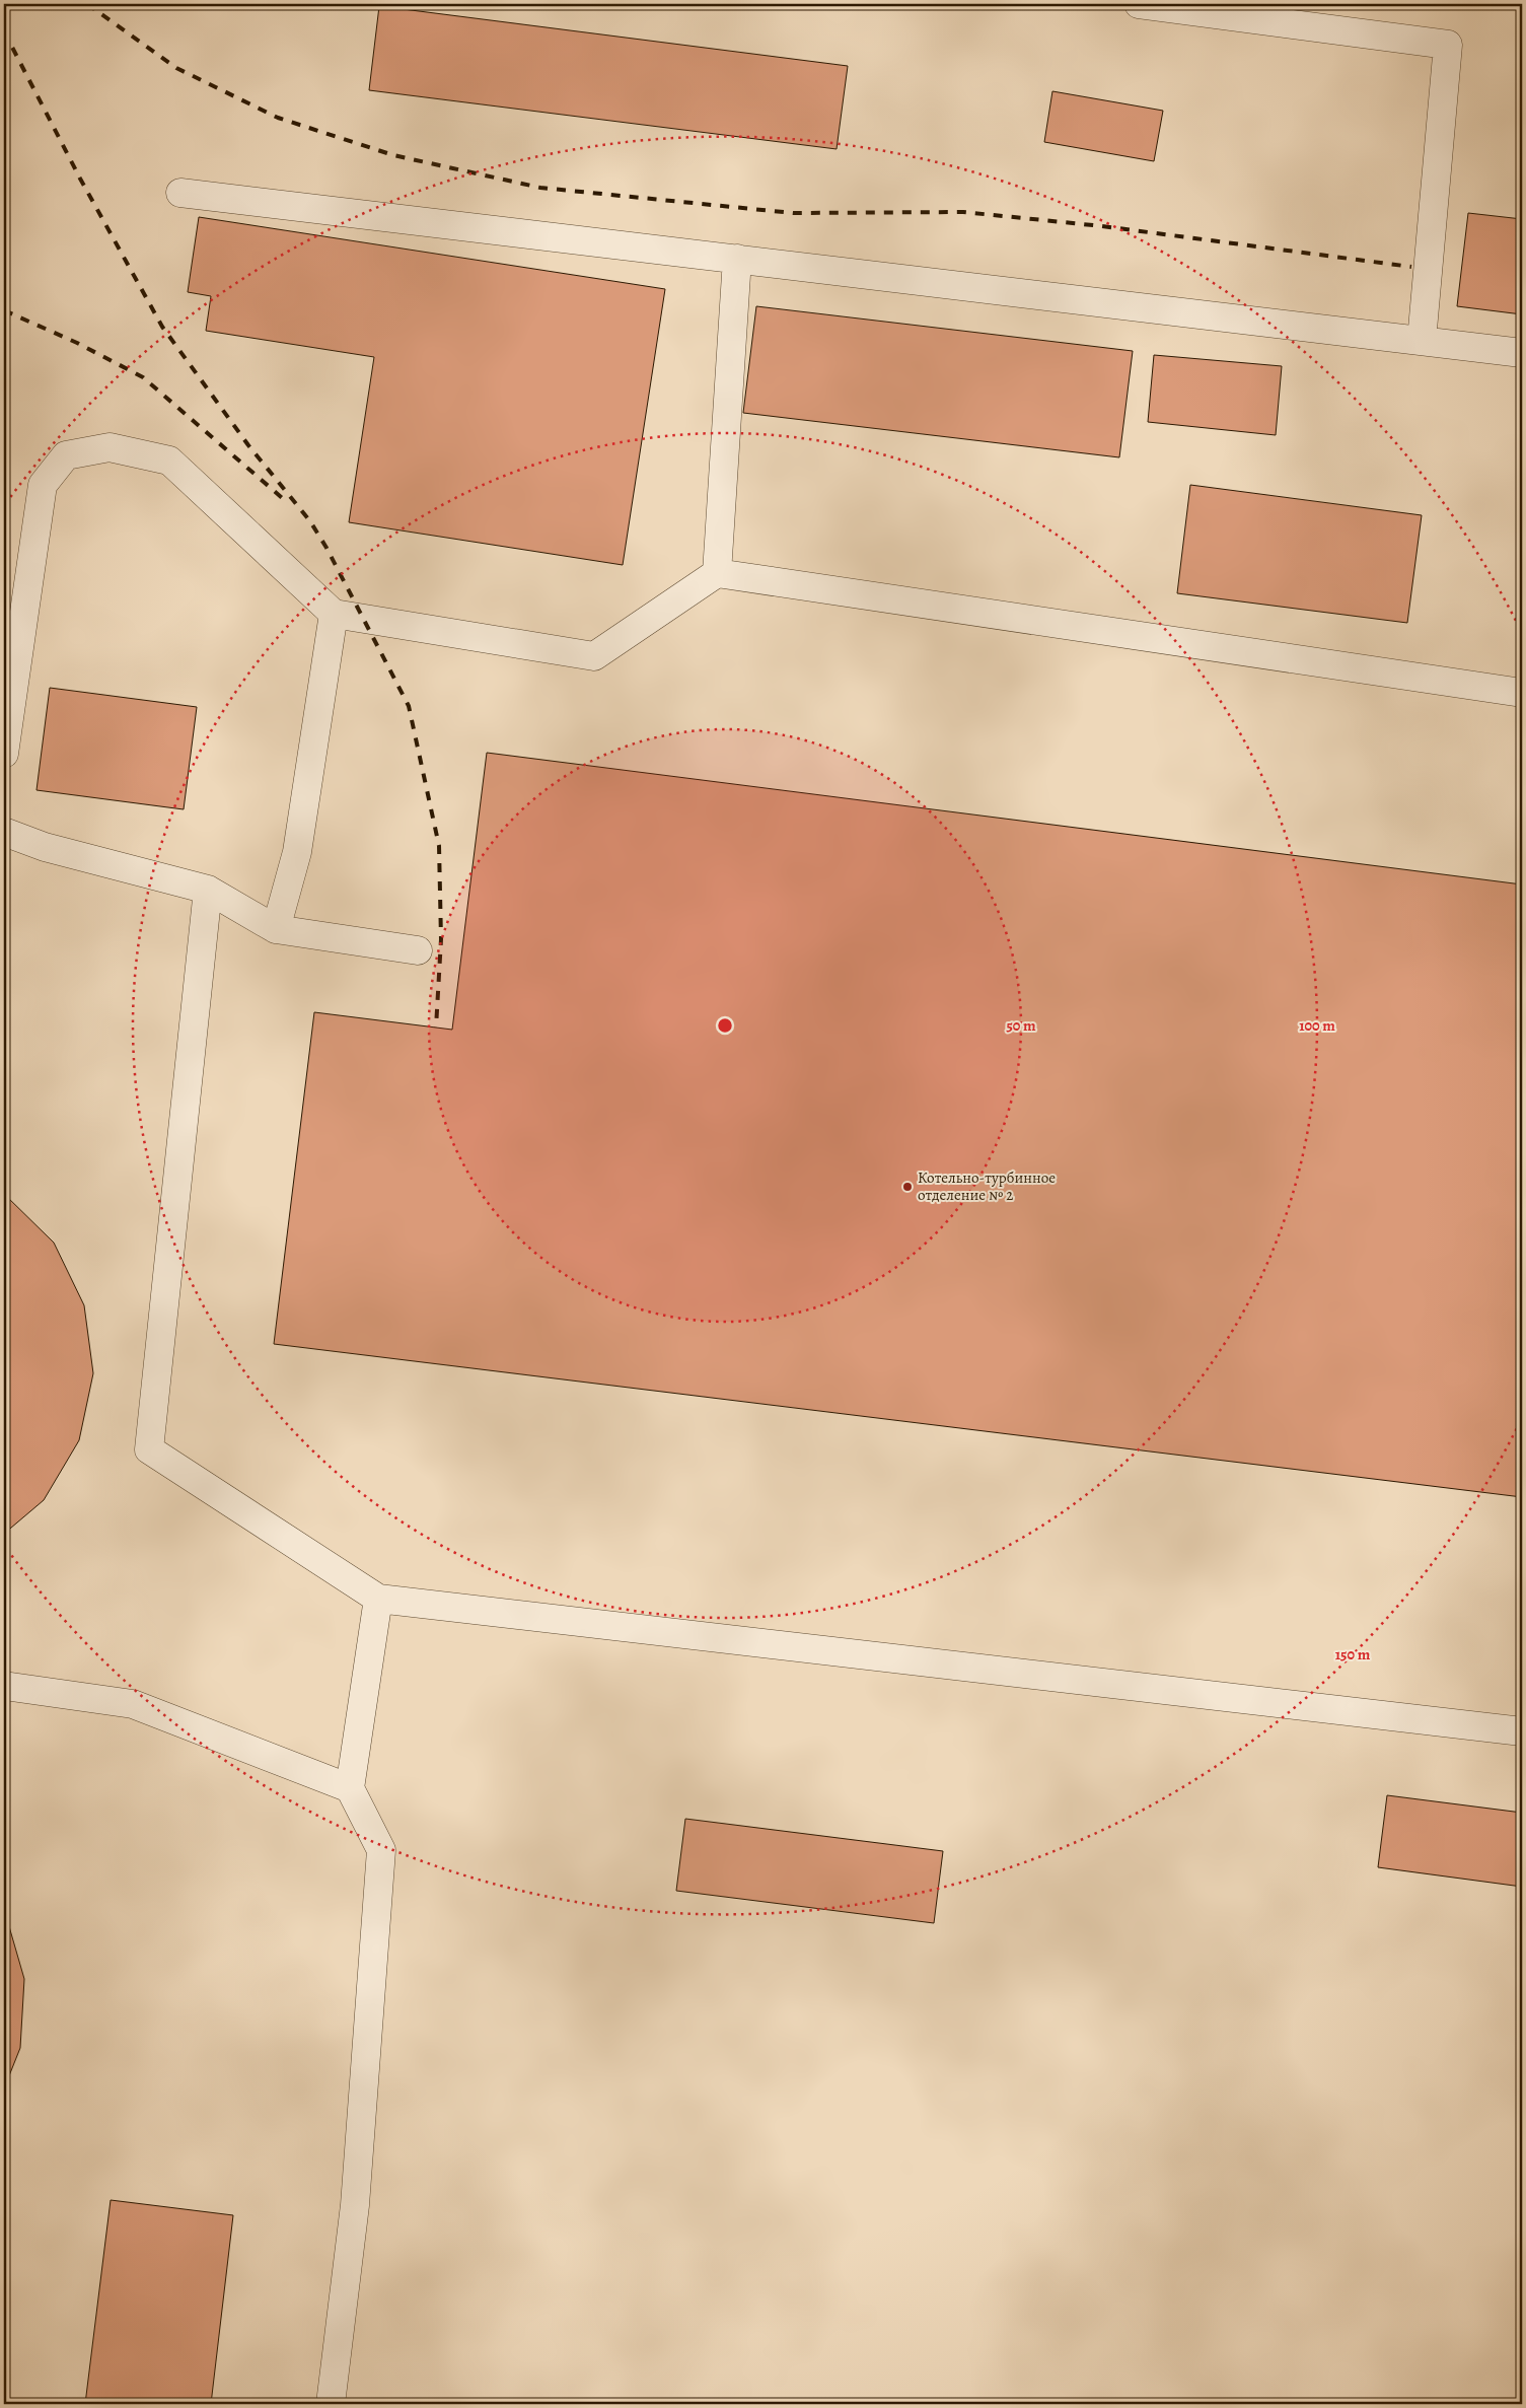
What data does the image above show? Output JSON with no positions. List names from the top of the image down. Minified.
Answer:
{"places":["Котельно-турбинное отделение № 2"],"rings":["50 m","100 m","150 m"]}
